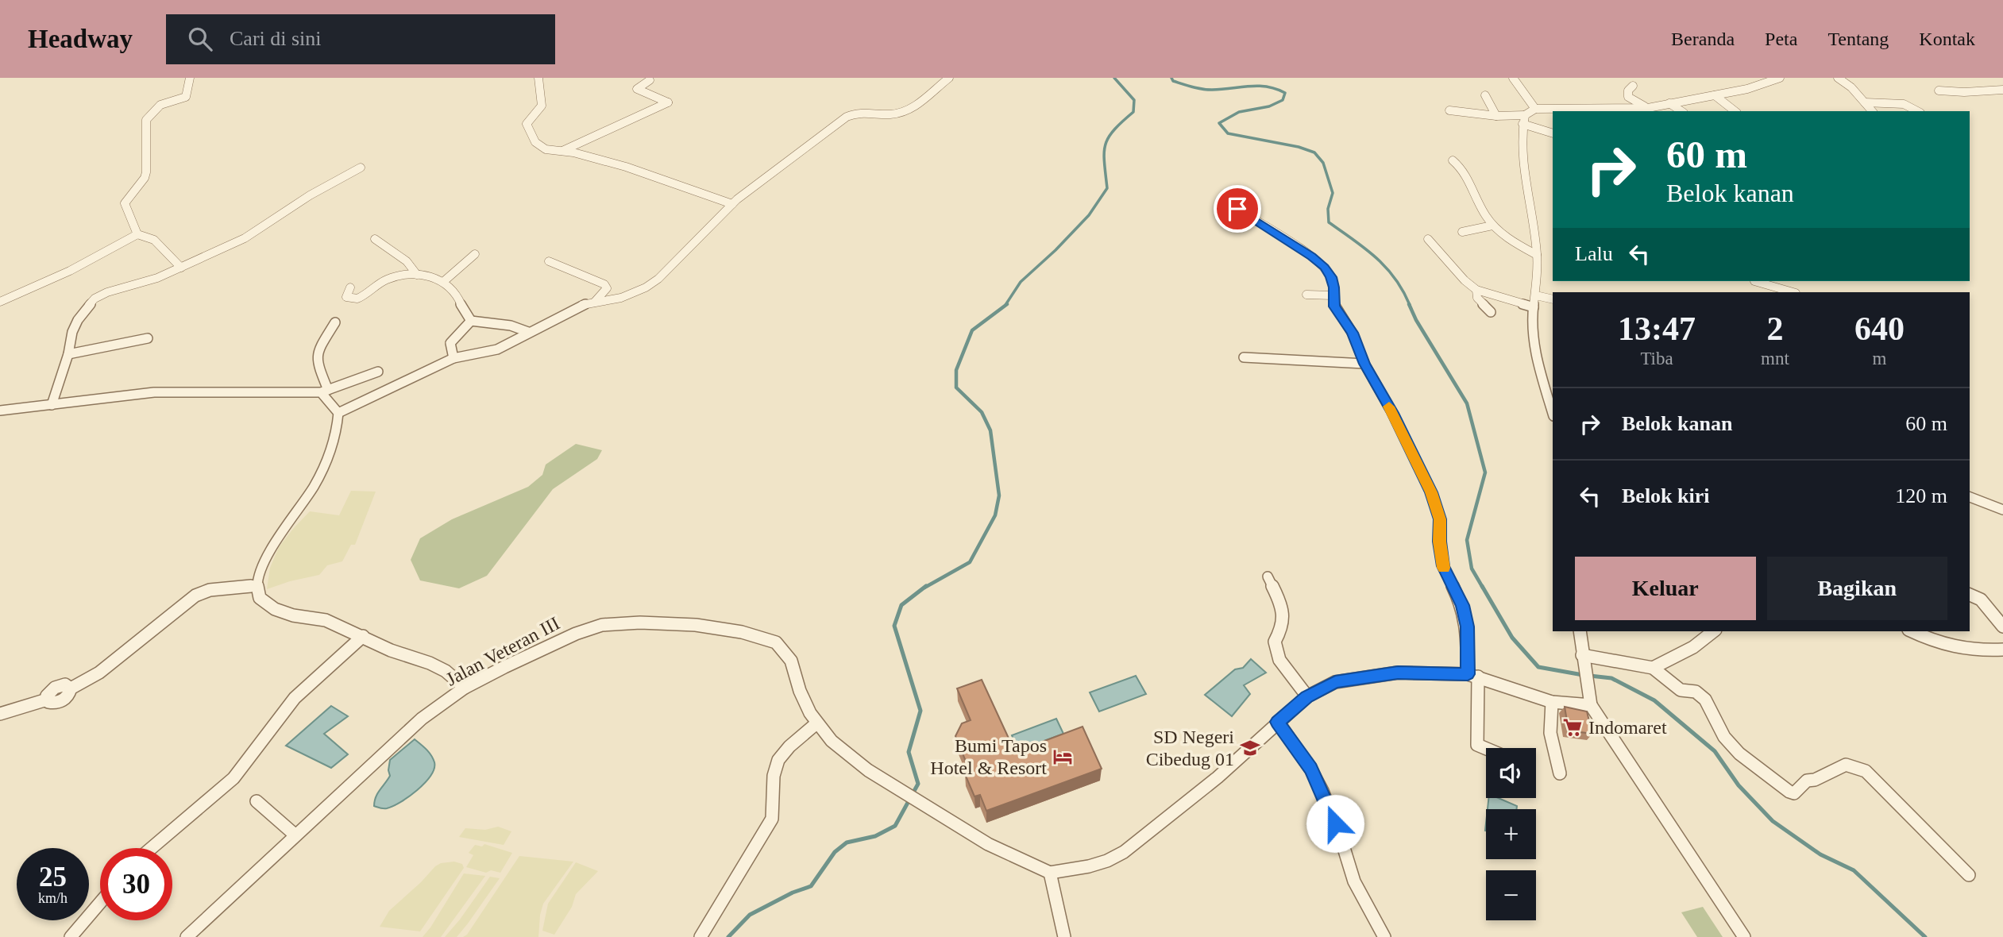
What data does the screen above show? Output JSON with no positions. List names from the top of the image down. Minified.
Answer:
{"streets":{"street":["Jalan Veteran III"]},"places":{"supermarket":["Indomaret"],"school or university":["SD Negeri Cibedug 01"],"hotel":["Bumi Tapos Hotel & Resort"]},"page":{"header":"Headway","search":"Cari di sini","nav":["Beranda","Peta","Tentang","Kontak"],"turn":["60 m","Belok kanan"],"then":"Lalu","eta":["13:47","Tiba","2","mnt","640","m"],"list":[{"name":"Belok kanan","value":"60 m"},{"name":"Belok kiri","value":"120 m"}],"buttons":["Keluar","Bagikan"],"map_buttons":["+","−"],"speed":"25 km/h","limit":"30"}}
